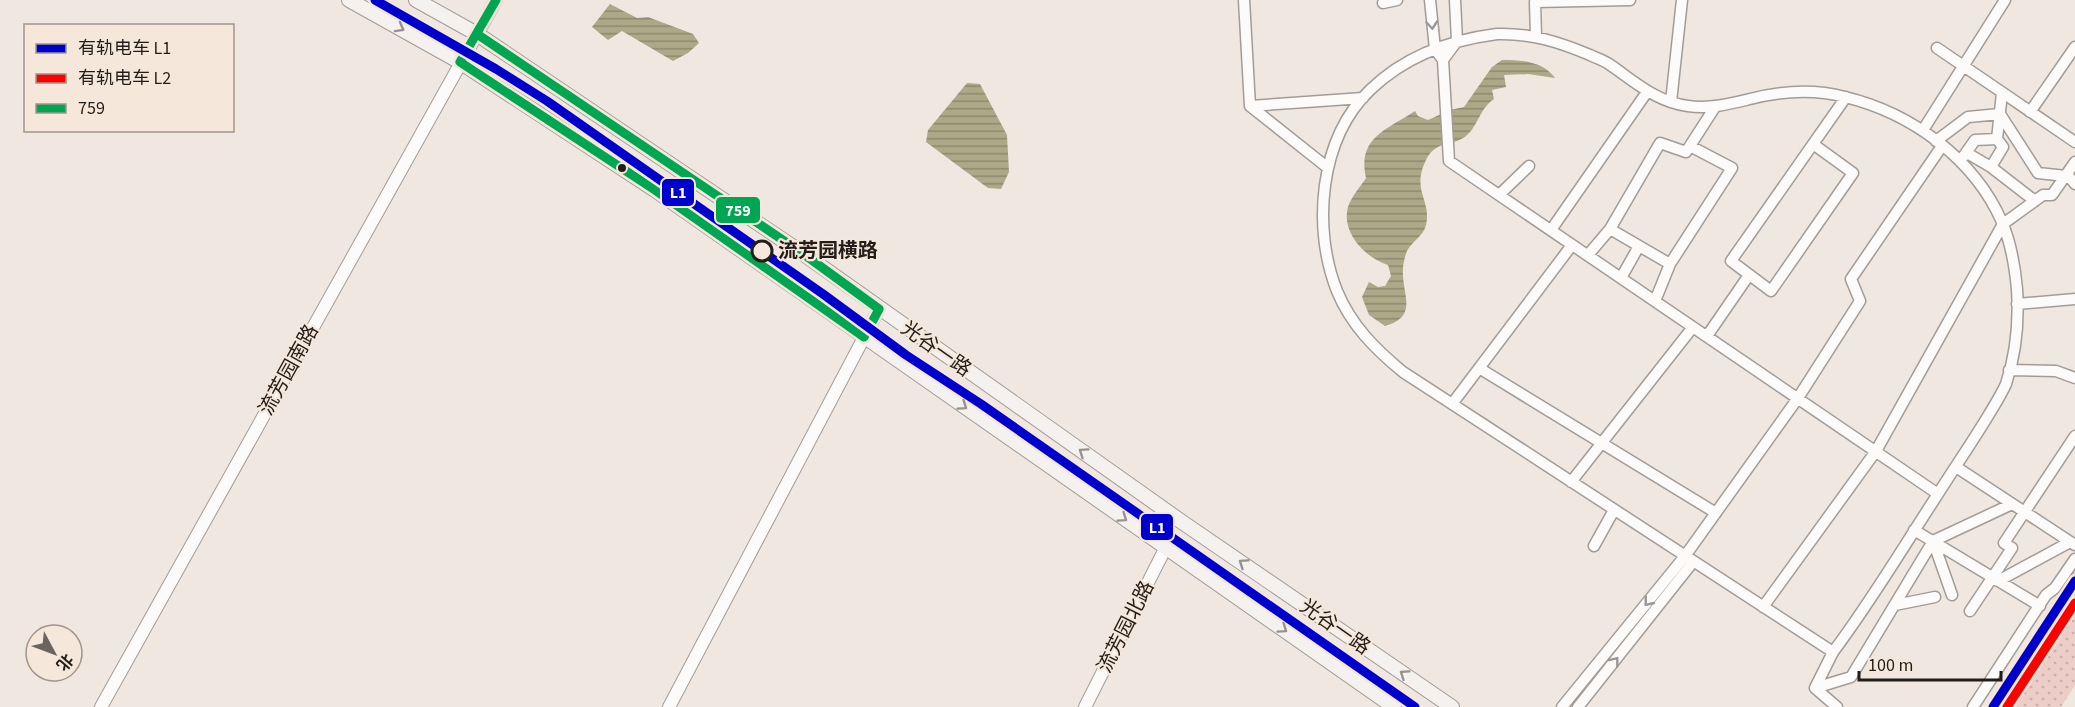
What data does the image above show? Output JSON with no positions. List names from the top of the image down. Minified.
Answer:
{"streets":{"main road":["光谷一路"],"street":["流芳园南路","流芳园北路"]},"crossings":[["光谷一路","流芳园南路"],["光谷一路","流芳园北路"]],"places":["流芳园横路"],"lines":["tram line L1","transit line 759","tram line L2"],"legend":["有轨电车 L1","有轨电车 L2","759"],"scale_bar":"100 m","north":"bottom right"}
